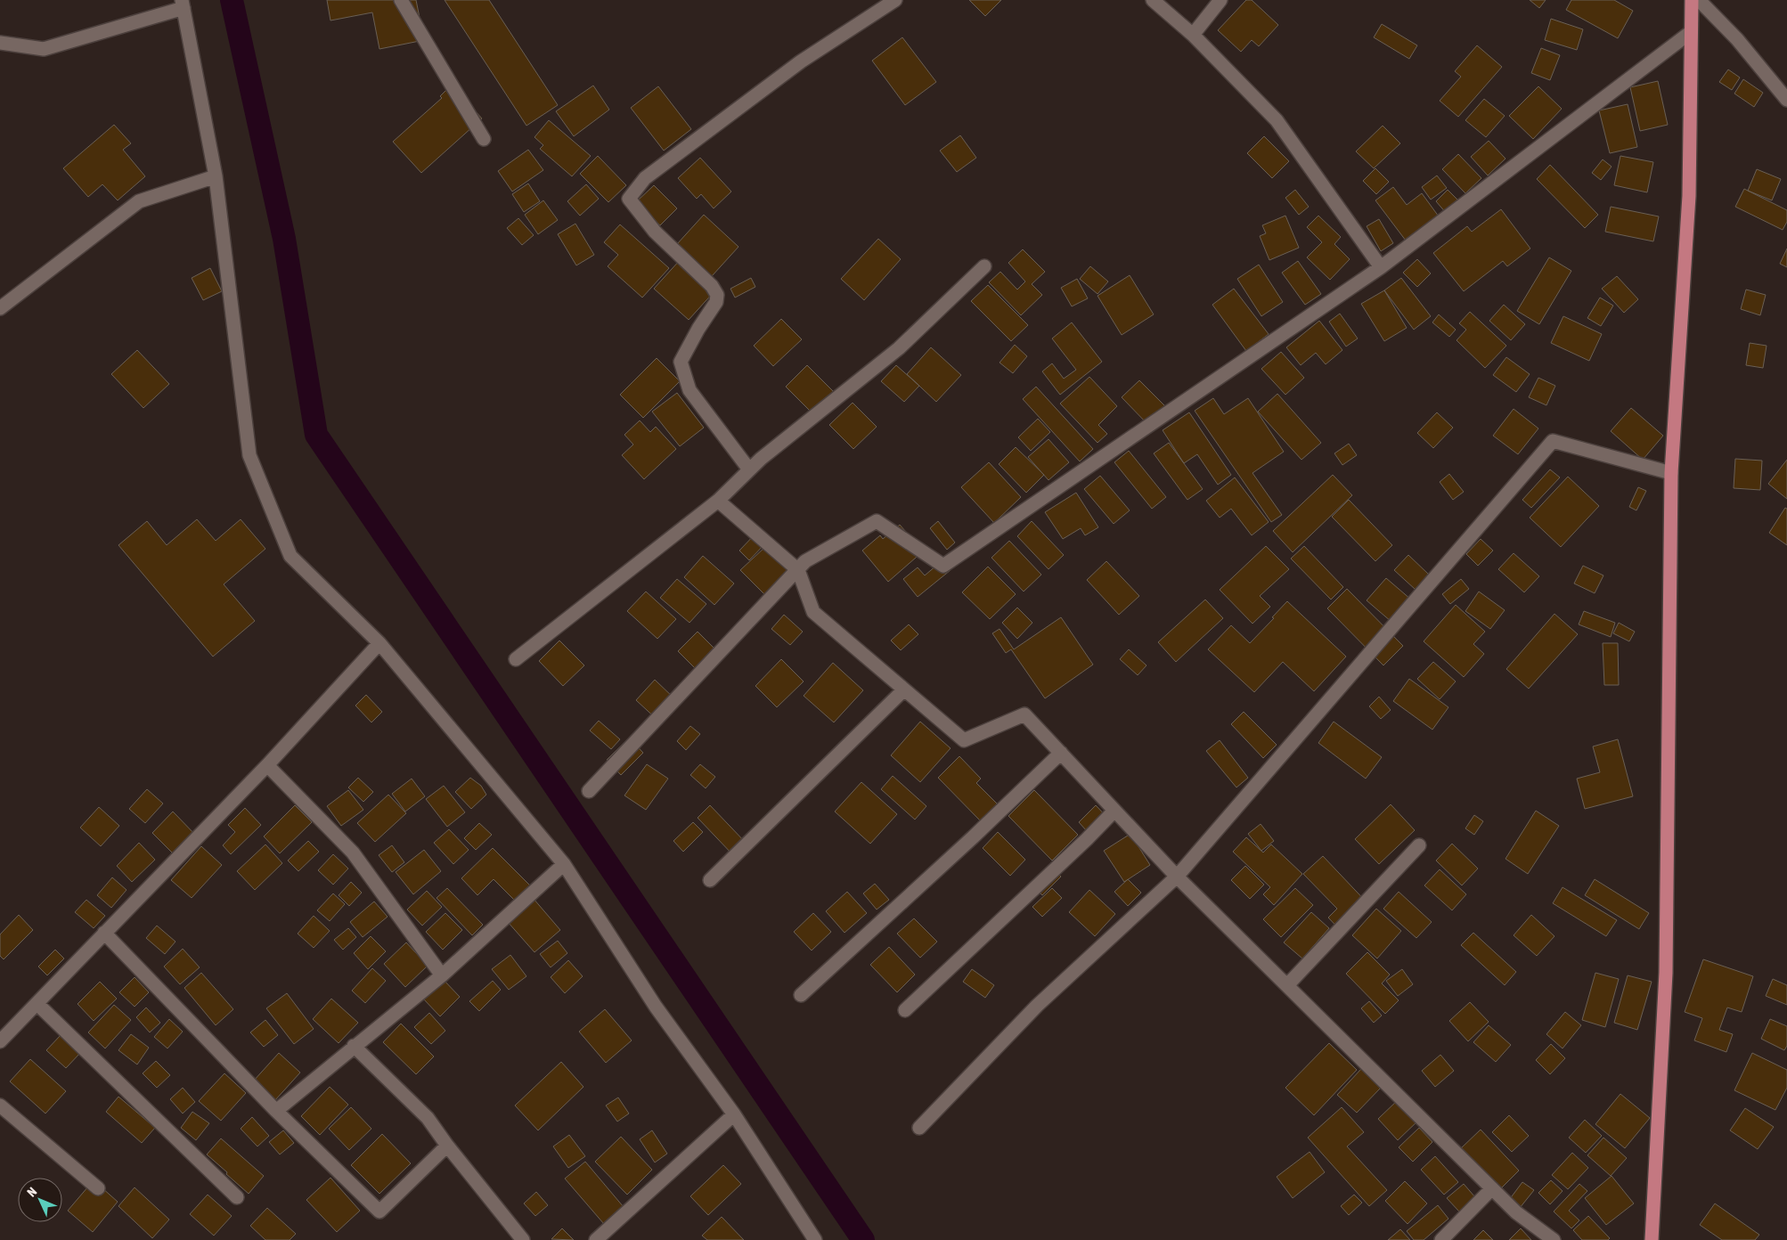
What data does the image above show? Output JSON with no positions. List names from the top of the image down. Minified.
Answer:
{"north":"top left"}
